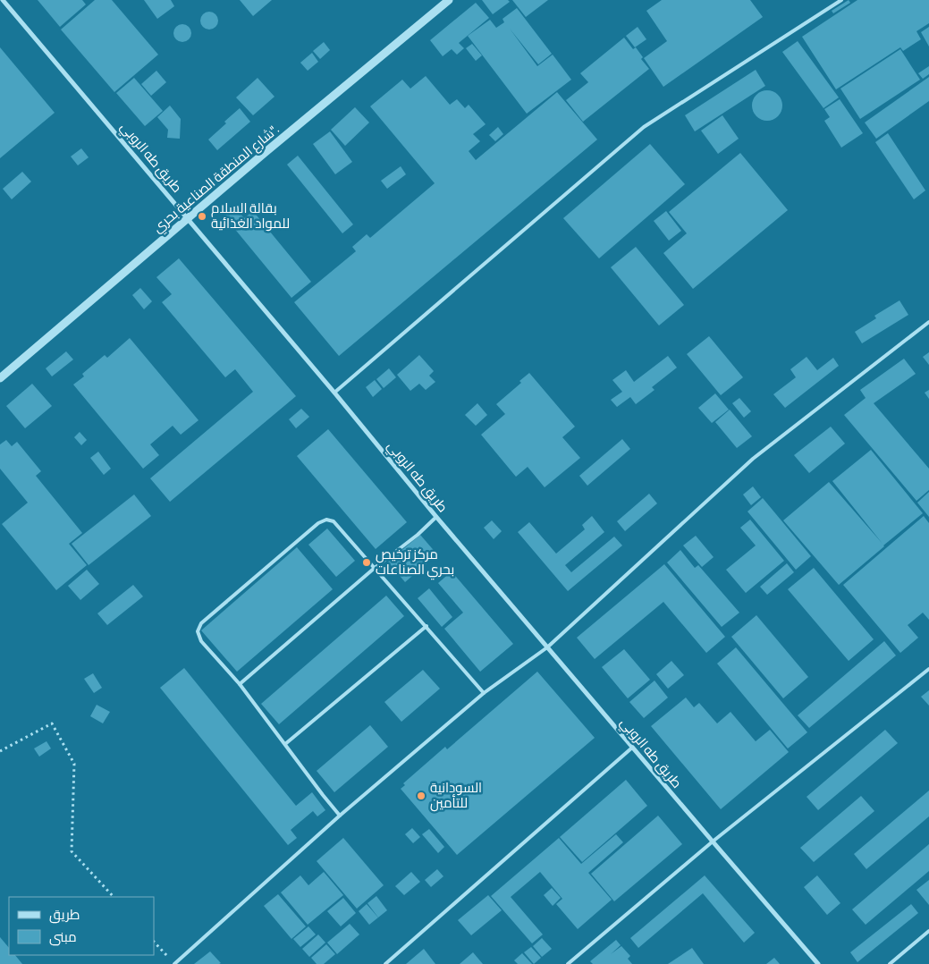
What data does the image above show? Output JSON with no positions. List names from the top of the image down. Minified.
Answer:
{"streets":{"street":["طريق طه الروبي","شارع المنطقة الصناعية بحري\"."]},"crossings":[["طريق طه الروبي","شارع المنطقة الصناعية بحري\"."]],"places":["بقالة السلام للمواد الغذائية","مركز ترخيص بحري الصناعات","السودانية للتأمين"],"legend":["طريق","مبنى"]}
